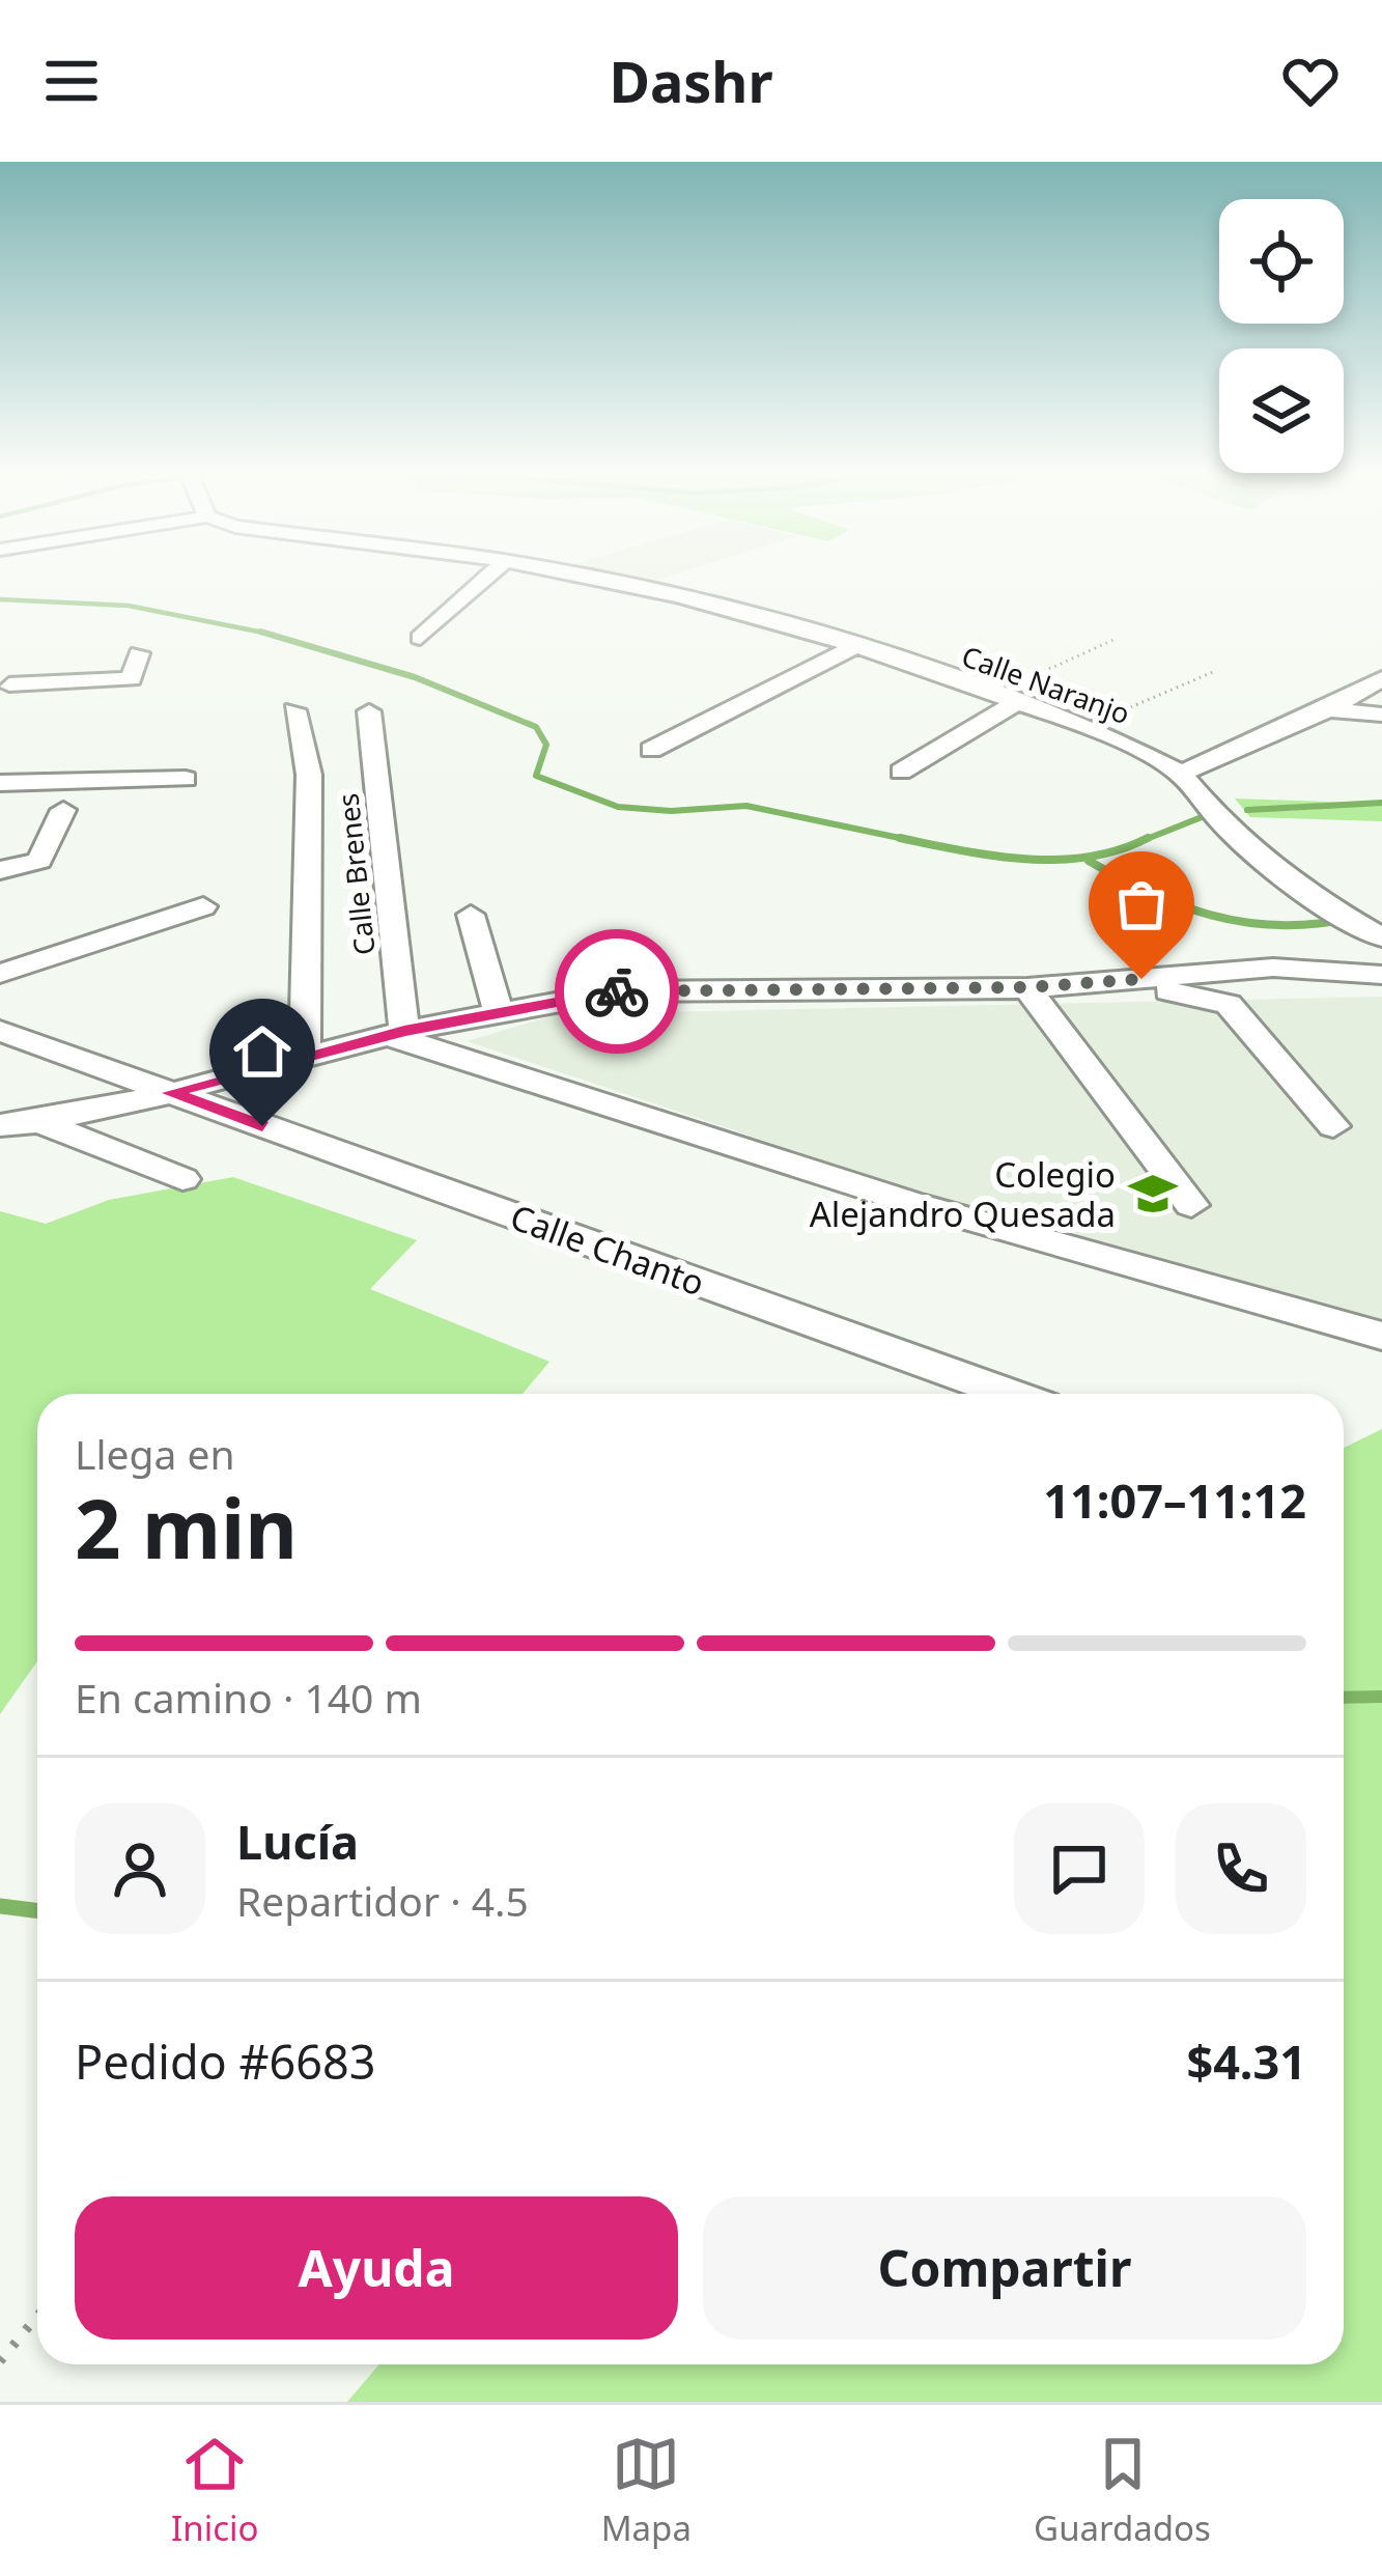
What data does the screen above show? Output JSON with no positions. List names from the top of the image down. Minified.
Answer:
{"streets":{"street":["Calle Naranjo","Calle Brenes","Calle Chanto"]},"places":{"school or university":["Colegio Alejandro Quesada"]},"page":{"header":"Dashr","heading":["2 min","Llega en","11:07–11:12"],"panel":["Lucía","Repartidor · 4.5","Pedido #6683","$4.31"],"bar":"En camino · 140 m","buttons":["Ayuda","Compartir"],"tabs":["Inicio","Mapa","Guardados"]}}
